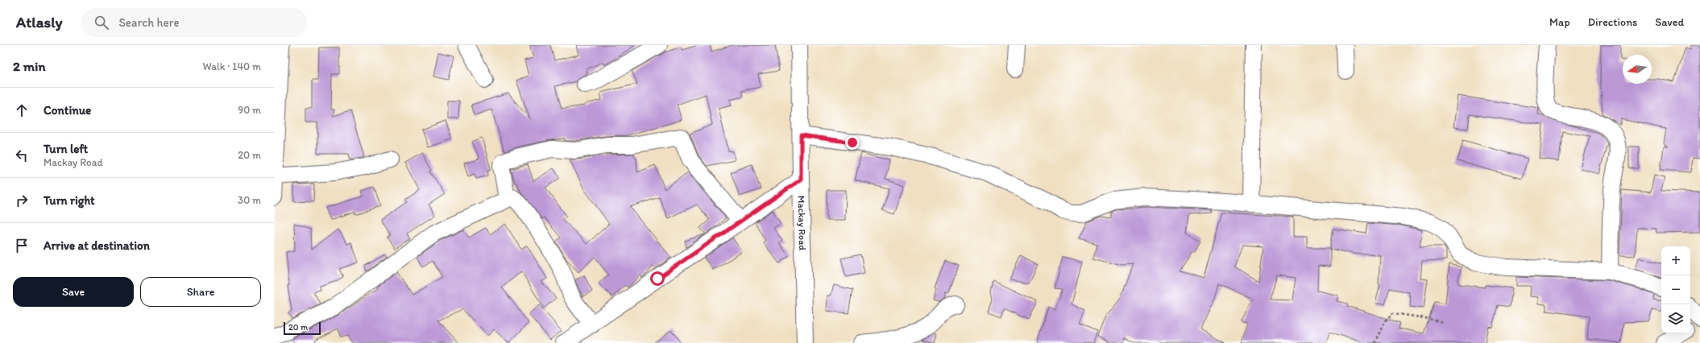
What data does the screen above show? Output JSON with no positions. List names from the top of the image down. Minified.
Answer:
{"streets":{"street":["Mackay Road"]},"scale_bar":"20 m","north":"left","page":{"header":"Atlasly","search":"Search here","nav":["Map","Directions","Saved"],"heading":["2 min","Walk · 140 m"],"list":[["Continue","90 m"],["Turn left","Mackay Road","20 m"],["Turn right","30 m"],"Arrive at destination"],"map_buttons":["+","−"],"buttons":["Save","Share"],"scale":"20 m"}}
